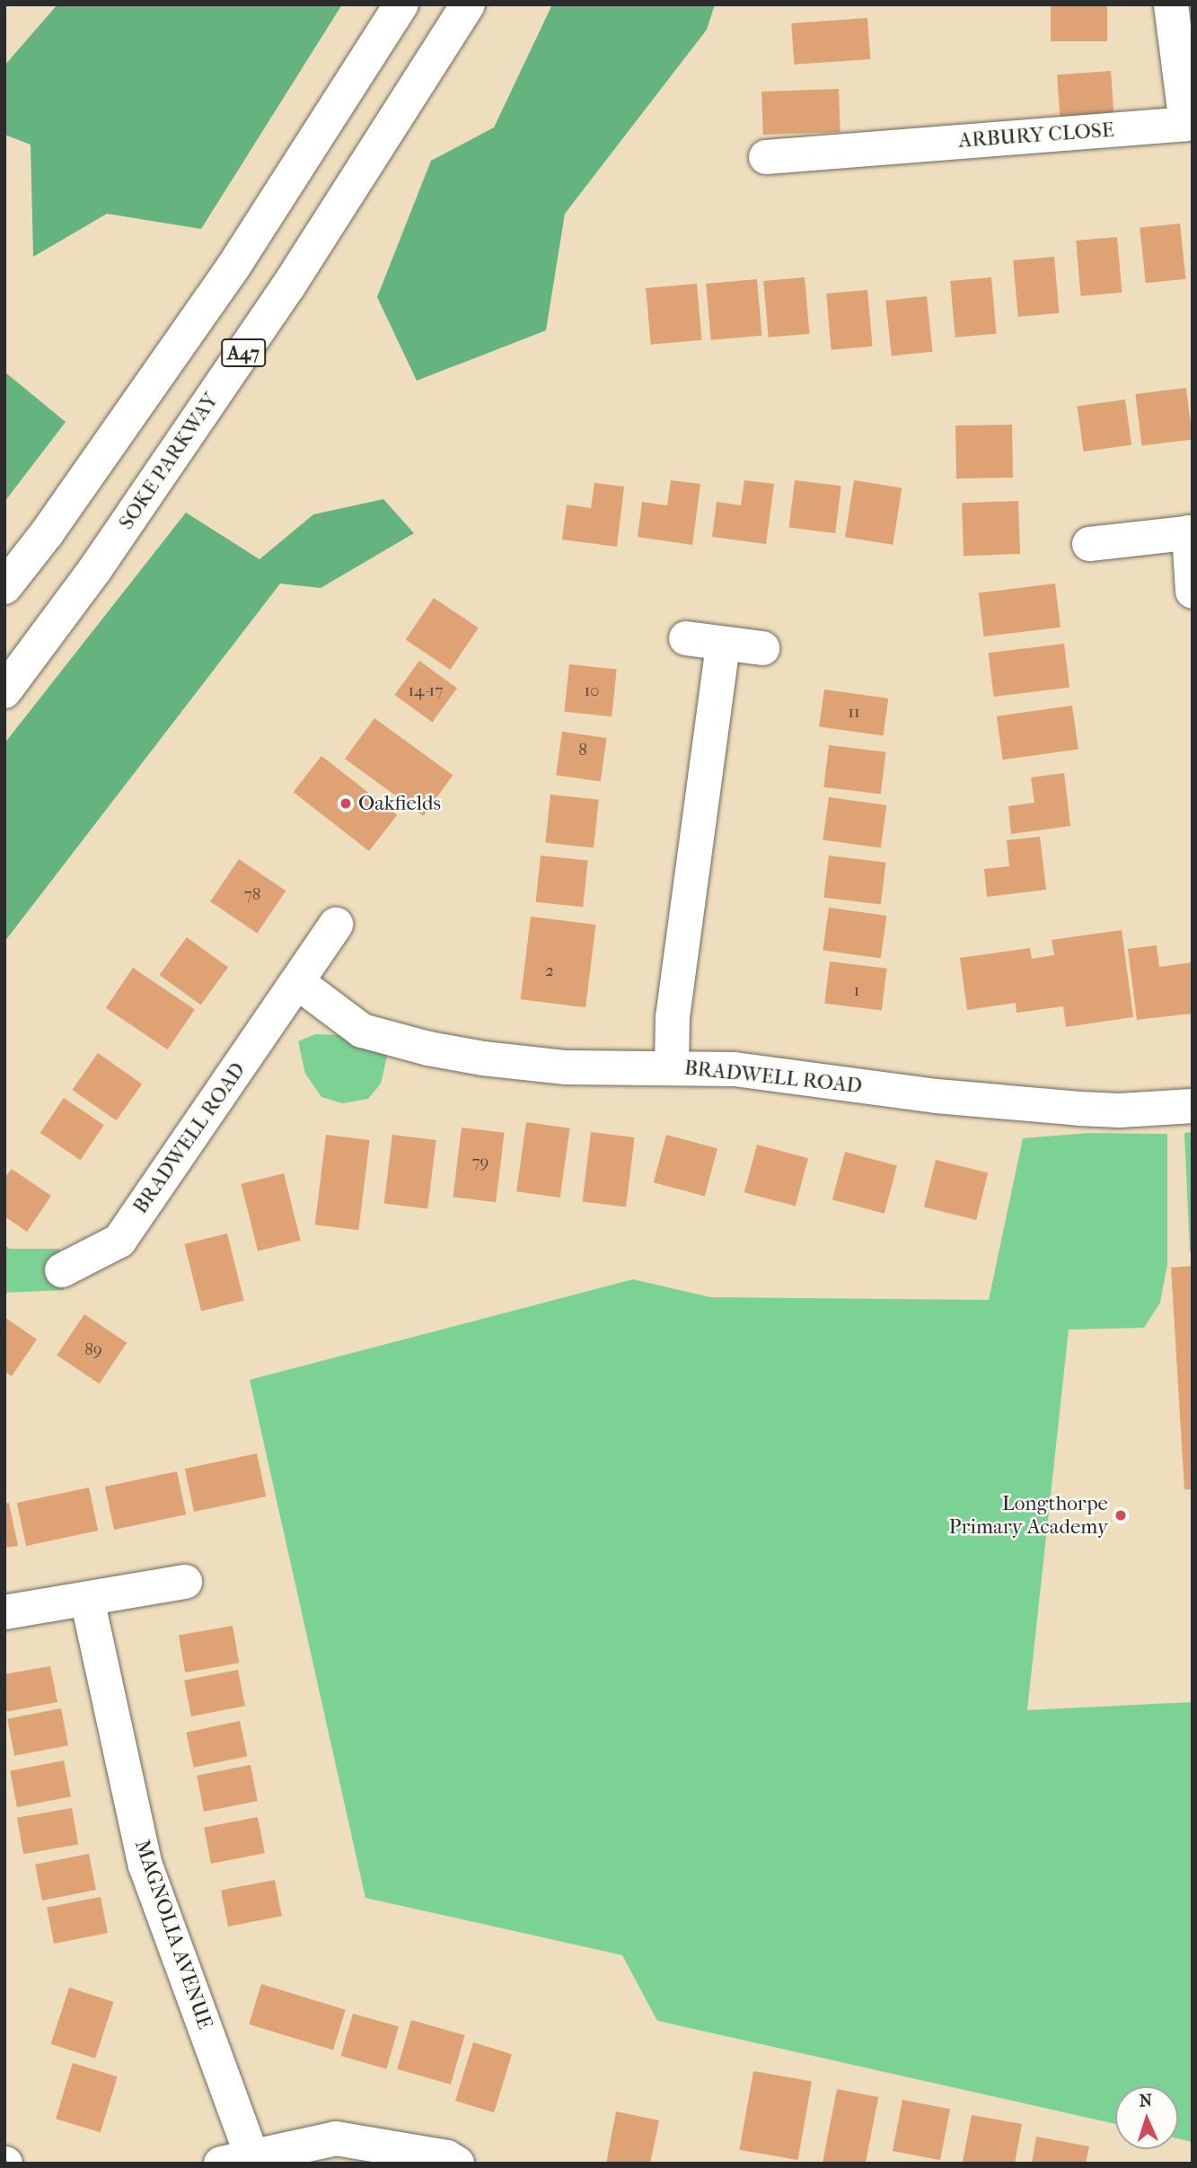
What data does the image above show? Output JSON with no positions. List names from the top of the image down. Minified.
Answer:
{"streets":{"main road":["ARBURY CLOSE","A47","SOKE PARKWAY","BRADWELL ROAD","MAGNOLIA AVENUE"]},"places":["Oakfields","Longthorpe Primary Academy"],"house_numbers":["14-17","10","11","8","78","2","1","79","89"],"north":"top"}
